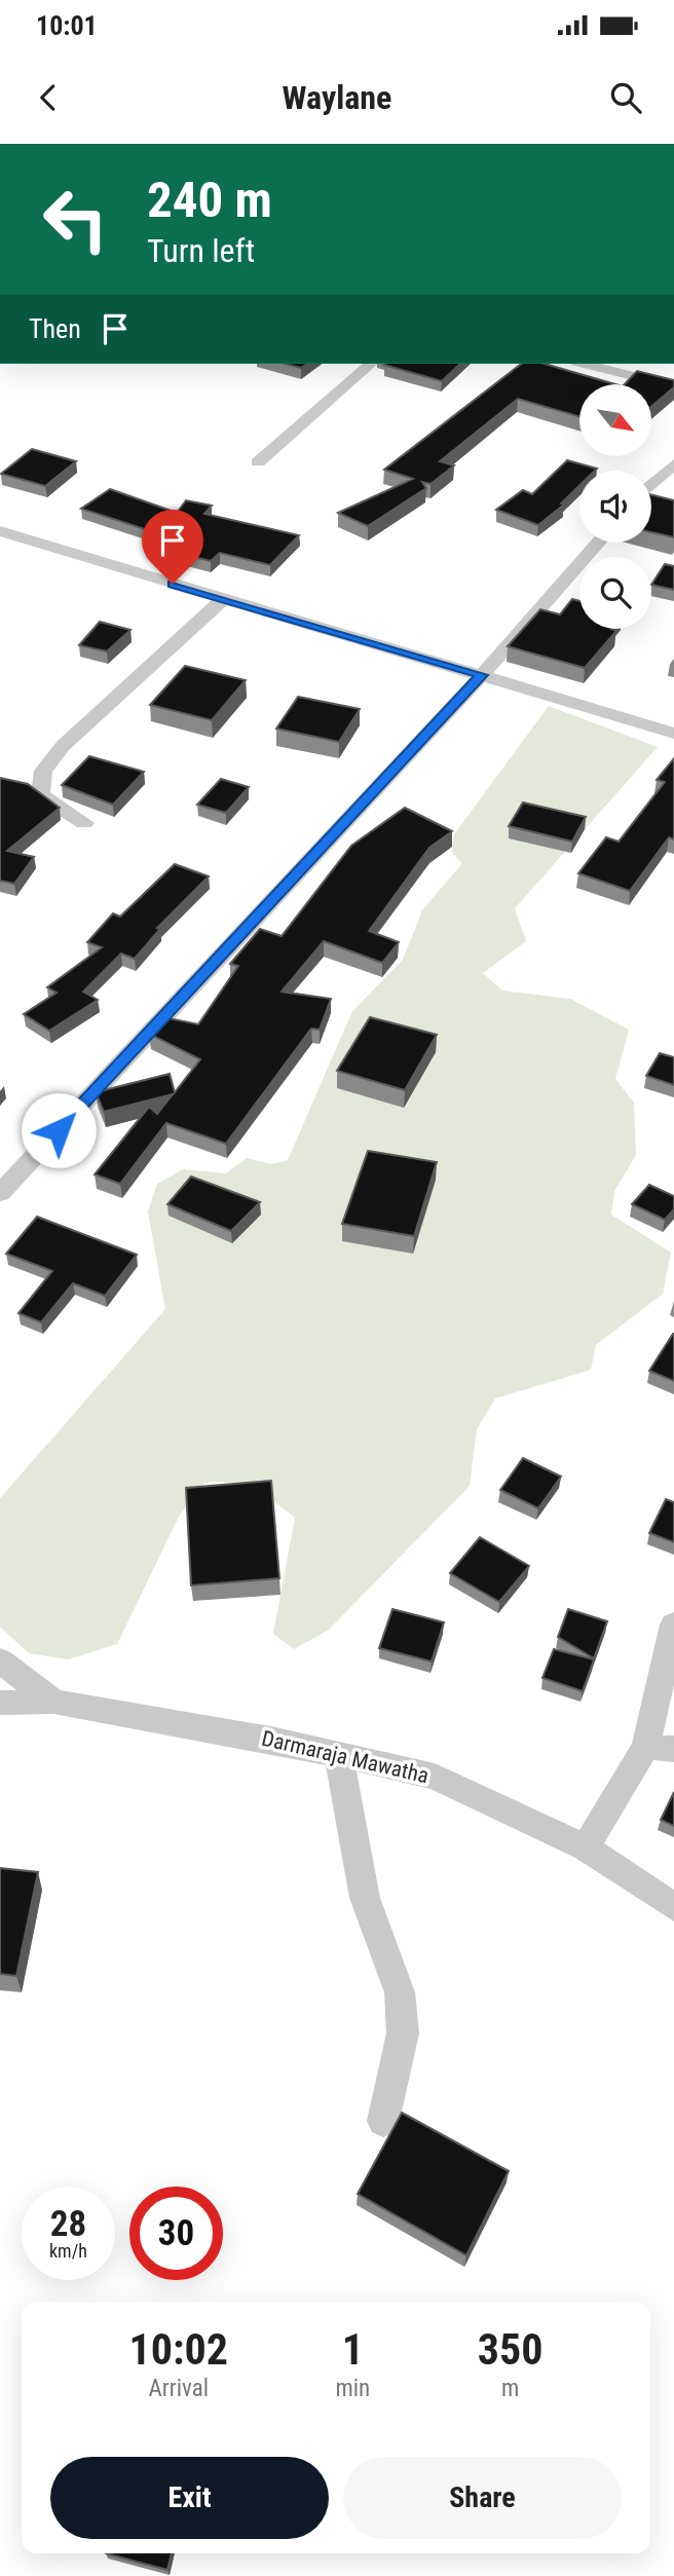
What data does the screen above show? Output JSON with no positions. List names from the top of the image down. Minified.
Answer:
{"streets":{"street":["Darmaraja Mawatha"]},"north":"bottom right","page":{"status":"10:01","header":"Waylane","turn":["240 m","Turn left"],"then":"Then","speed":"28 km/h","limit":"30","eta":["10:02","Arrival","1","min","350","m"],"buttons":["Exit","Share"]}}
